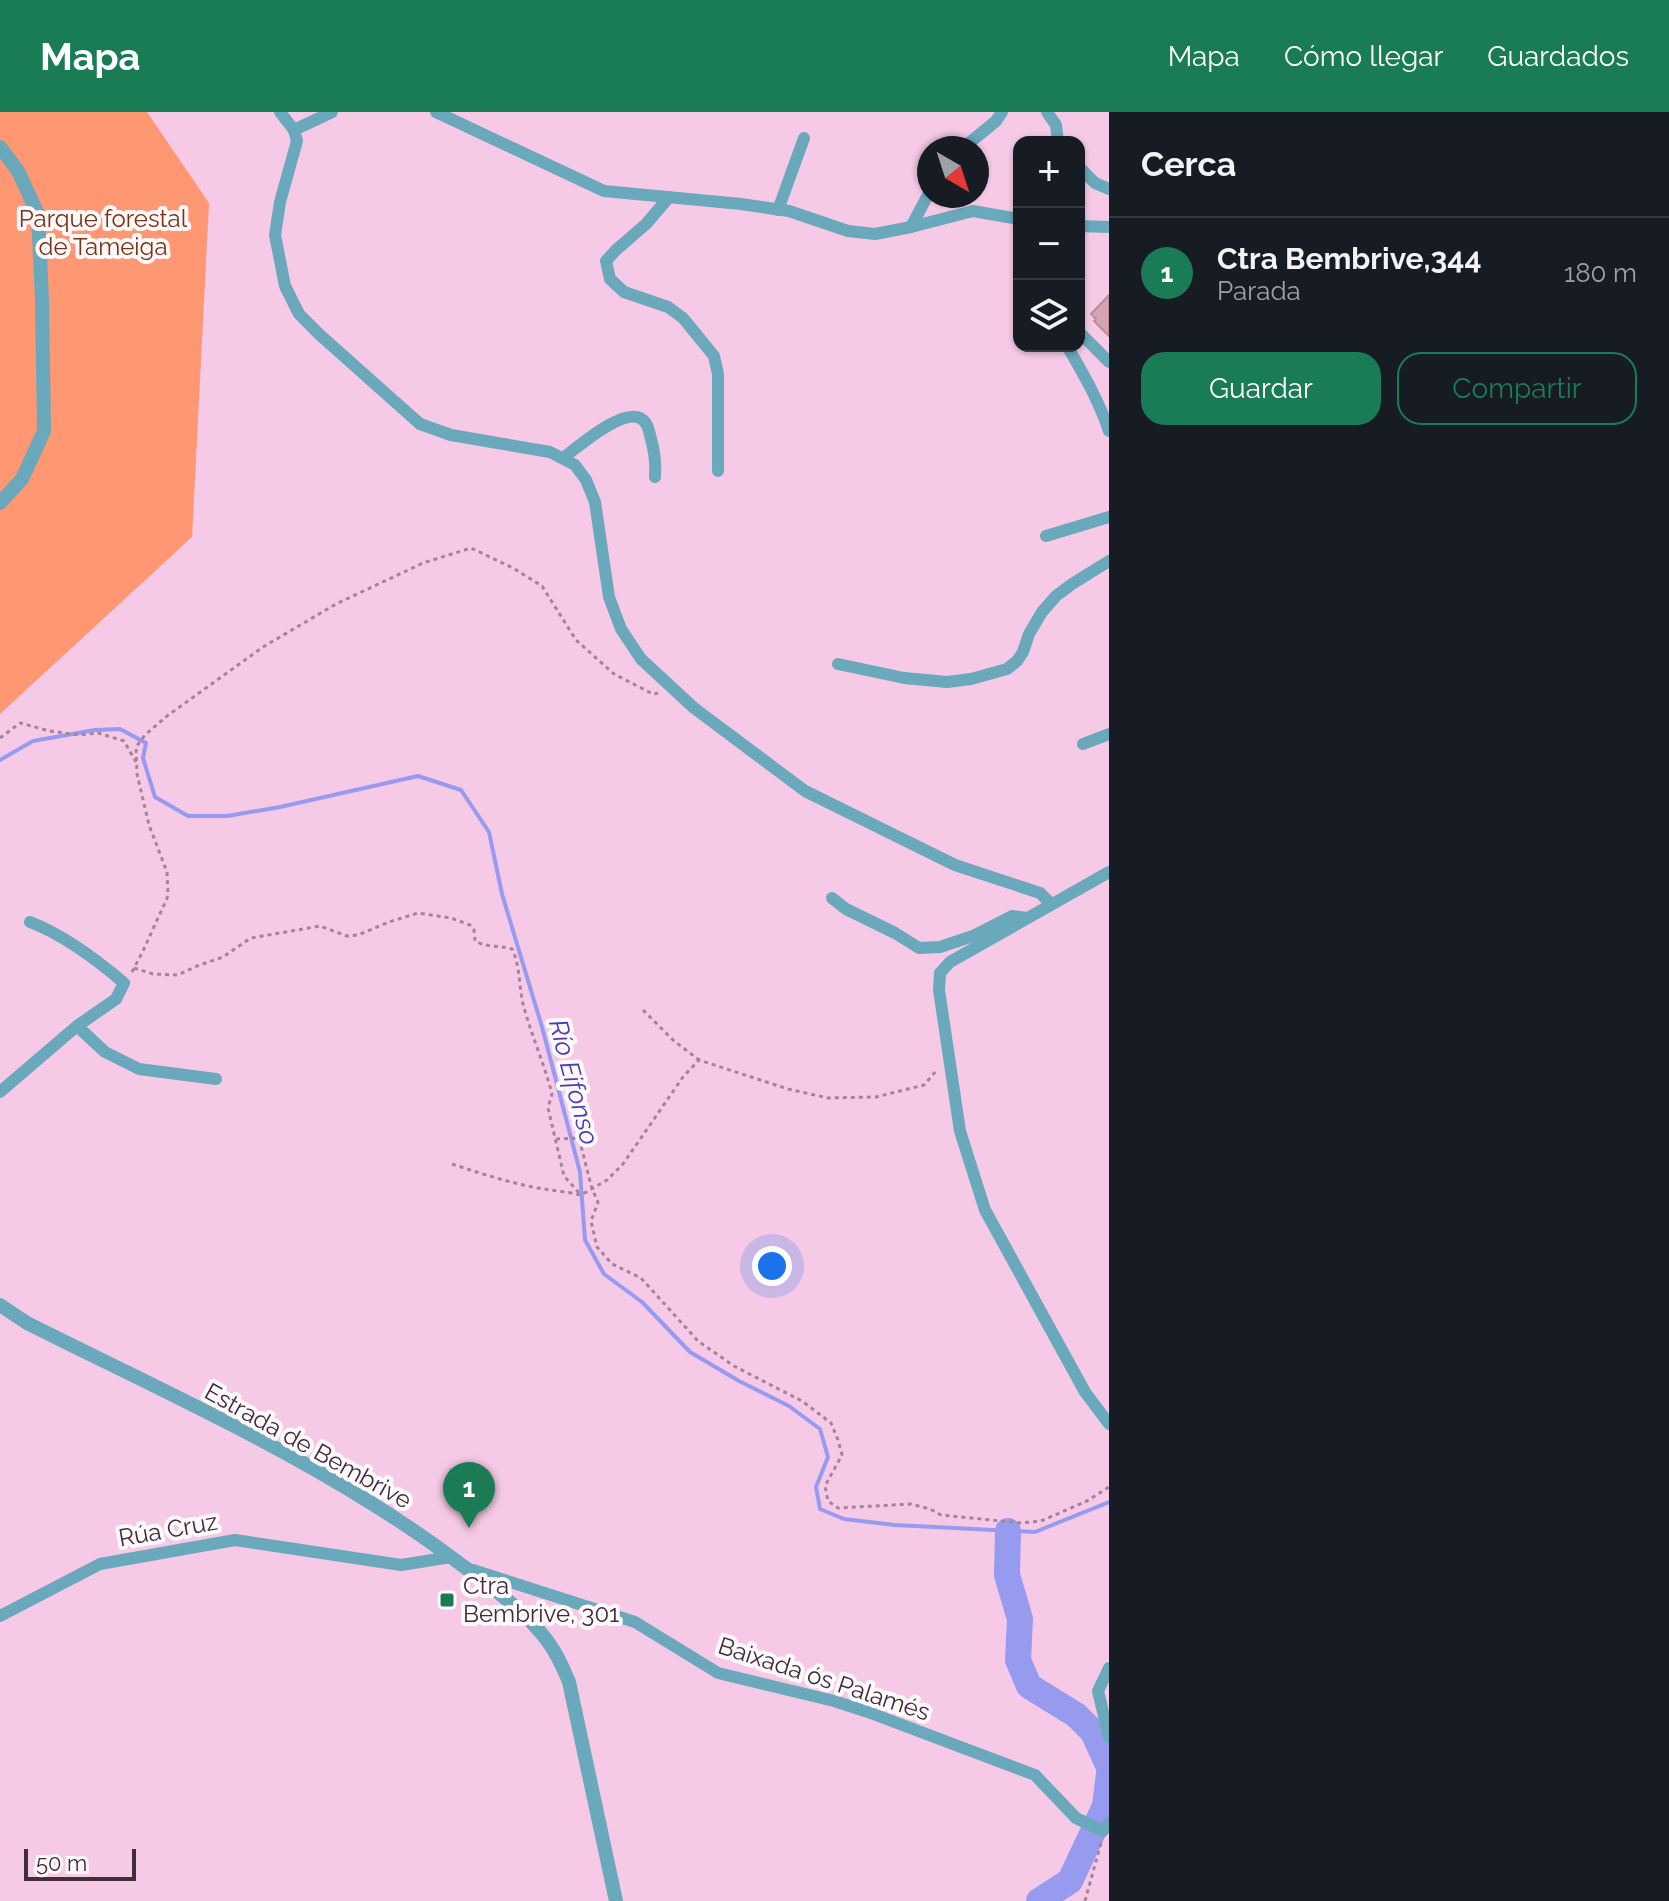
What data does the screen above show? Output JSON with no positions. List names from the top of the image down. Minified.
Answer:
{"streets":{"street":["Estrada de Bembrive","Rúa Cruz","Baixada ós Palamés"]},"crossings":[["Estrada de Bembrive","Rúa Cruz"],["Estrada de Bembrive","Baixada ós Palamés"]],"water":["Río Eifonso"],"parks":["Parque forestal de Tameiga"],"places":{"transit":["Ctra Bembrive, 301"]},"scale_bar":"50 m","north":"bottom right","page":{"header":"Mapa","nav":["Mapa","Cómo llegar","Guardados"],"heading":"Cerca","map_buttons":["+","−"],"list":[{"mark":"1","name":"Ctra Bembrive,344","note":"Parada","value":"180 m"}],"buttons":["Guardar","Compartir"],"pins":"1","scale":"50 m"}}
